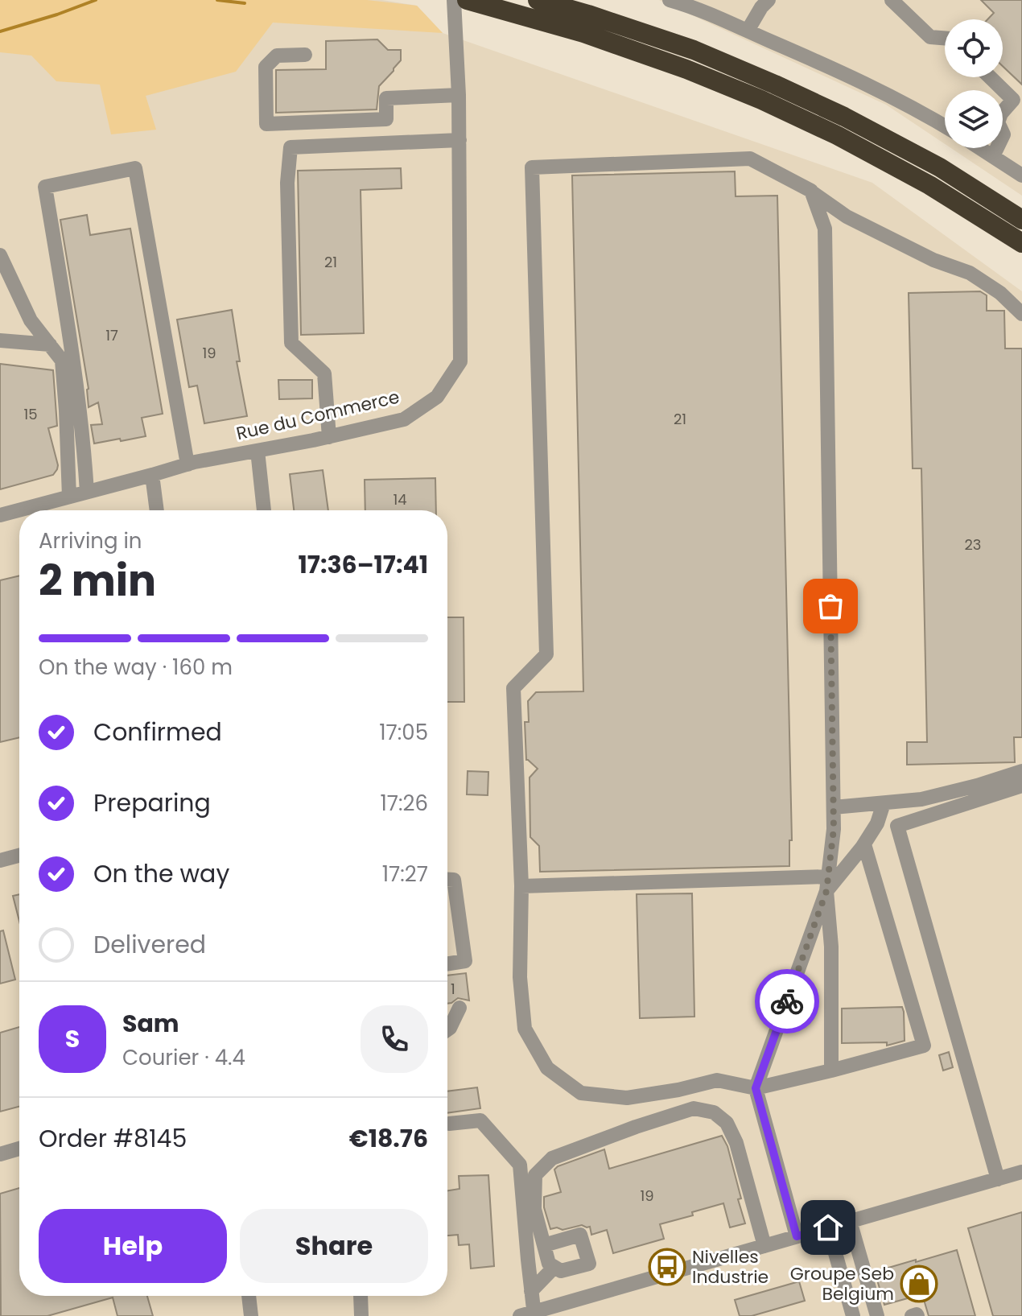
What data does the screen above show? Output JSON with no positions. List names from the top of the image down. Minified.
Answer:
{"streets":{"street":["Rue du Commerce"]},"places":{"bus stop":["Nivelles Industrie"],"shop":["Groupe Seb Belgium"]},"house_numbers":["21","17","19","15","21","14","23","1","19"],"page":{"heading":["2 min","Arriving in","17:36–17:41"],"panel":["Sam","Courier · 4.4","Order #8145","€18.76"],"bar":"On the way · 160 m","list":[["Confirmed","17:05"],["Preparing","17:26"],["On the way","17:27"],"Delivered"],"round":"S","buttons":["Help","Share"]}}
